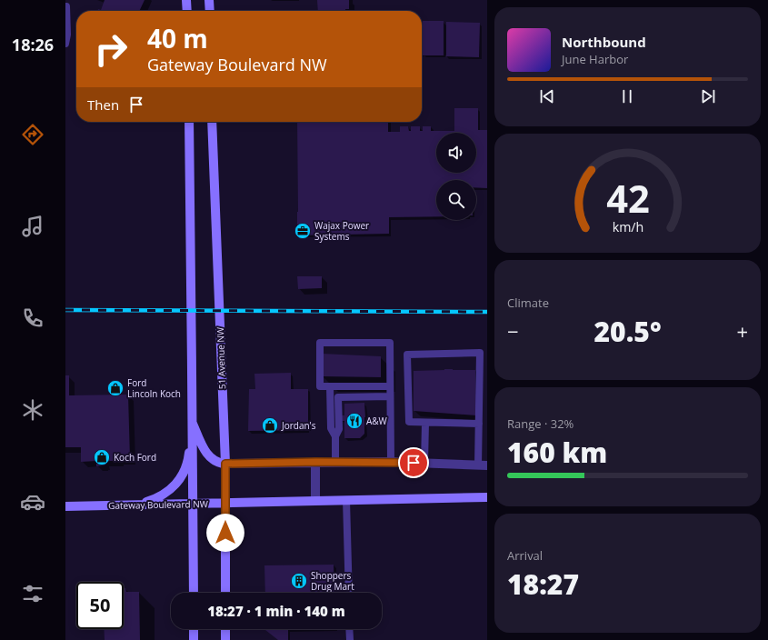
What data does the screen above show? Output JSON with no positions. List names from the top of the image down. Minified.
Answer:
{"streets":{"main road":["51 Avenue NW","Gateway Boulevard NW"]},"crossings":[["51 Avenue NW","Gateway Boulevard NW"]],"places":{"office":["Wajax Power Systems"],"shop":["Ford Lincoln Koch","Jordan's","Koch Ford"],"restaurant":["A&W"],"building":["Shoppers Drug Mart"]},"page":{"tabs":"18:26","turn":["40 m","Gateway Boulevard NW"],"song":["Northbound","June Harbor"],"then":"Then","tile":["Climate",["Range · 32%","160 km"],["Arrival","18:27"]],"heat":["−","20.5°","+"],"limit":"50","trip":"18:27 · 1 min · 140 m","gauge":["42","km/h"]}}
